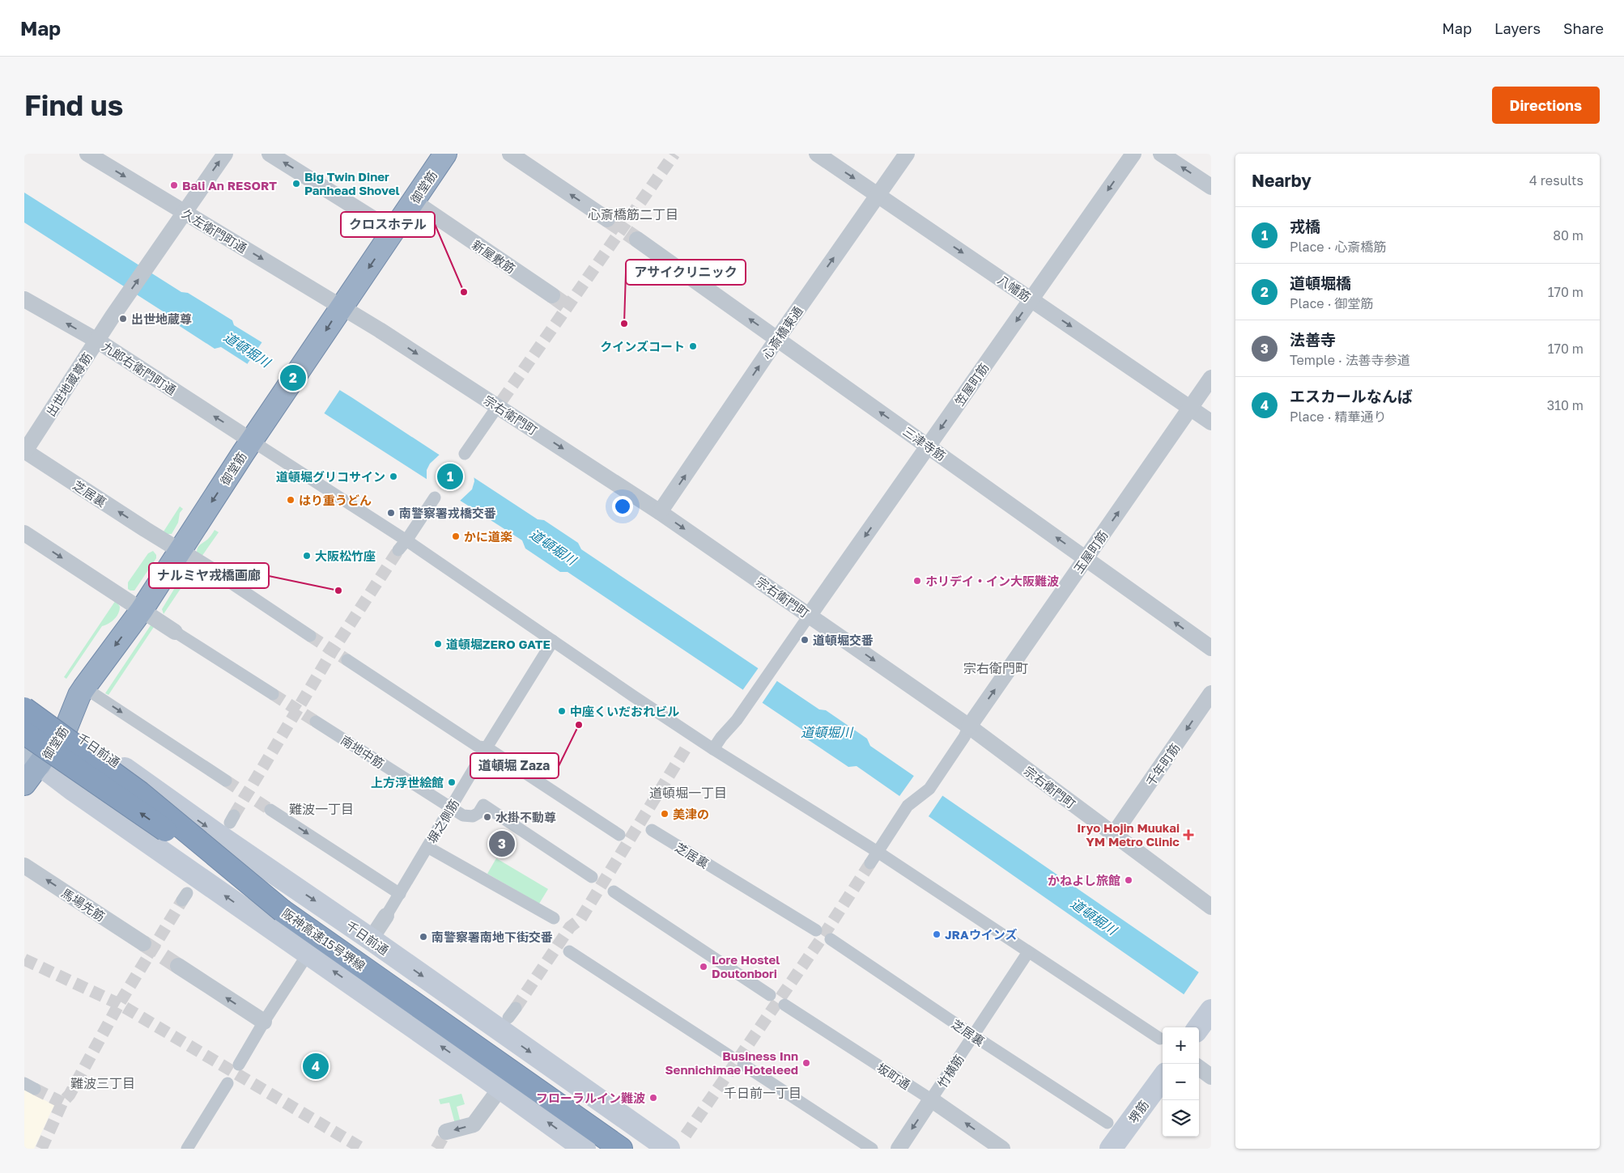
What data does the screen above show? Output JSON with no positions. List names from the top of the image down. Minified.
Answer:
{"streets":{"highway":["御堂筋","阪神高速15号堺線"],"main road":["千日前通","堺筋"],"street":["久左衛門町通","新屋敷筋","八幡筋","心斎橋東通","九郎右衛門町通","出世地蔵尊筋","笠屋町筋","宗右衛門町","三津寺筋","芝居裏","玉屋町筋","南地中筋","千年町筋","塀之側筋","馬場先筋","竹横筋","坂町通"]},"crossings":[["御堂筋","久左衛門町通"],["御堂筋","新屋敷筋"],["御堂筋","九郎右衛門町通"],["御堂筋","宗右衛門町"],["御堂筋","芝居裏"],["御堂筋","千日前通"],["久左衛門町通","出世地蔵尊筋"],["久左衛門町通","宗右衛門町"],["八幡筋","心斎橋東通"],["八幡筋","笠屋町筋"],["八幡筋","玉屋町筋"],["心斎橋東通","宗右衛門町"],["心斎橋東通","三津寺筋"],["九郎右衛門町通","出世地蔵尊筋"],["出世地蔵尊筋","芝居裏"],["笠屋町筋","宗右衛門町"],["笠屋町筋","三津寺筋"],["宗右衛門町","玉屋町筋"],["宗右衛門町","千年町筋"],["三津寺筋","玉屋町筋"],["芝居裏","竹横筋"],["千日前通","塀之側筋"],["南地中筋","塀之側筋"],["竹横筋","坂町通"]],"one_way":["御堂筋","八幡筋","心斎橋東通","九郎右衛門町通","出世地蔵尊筋","笠屋町筋","宗右衛門町","三津寺筋","玉屋町筋","千年町筋","馬場先筋"],"districts":["心斎橋筋二丁目","宗右衛門町","道頓堀一丁目","難波一丁目","難波三丁目","千日前一丁目"],"water":["道頓堀川"],"places":{"other":["Big Twin Diner Panhead Shovel","Bali An RESORT","クロスホテル","出世地蔵尊","アサイクリニック","クインズコート","道頓堀グリコサイン","はり重うどん","南警察署戎橋交番","かに道楽","大阪松竹座","ホリデイ・イン大阪難波","ナルミヤ戎橋画廊","道頓堀交番","道頓堀ZERO GATE","中座くいだおれビル","道頓堀 Zaza","上方浮世絵館","美津の","水掛不動尊","かねよし旅館","JRAウインズ","南警察署南地下街交番","Lore Hostel Doutonbori","Business Inn Sennichimae Hoteleed","フローラルイン難波"],"health":["Iryo Hojin Muukai YM Metro Clinic"]},"page":{"header":"Map","nav":["Map","Layers","Share"],"buttons":"Directions","title":"Find us","heading":["Nearby","4 results"],"list":[{"mark":"1","name":"戎橋","note":"Place · 心斎橋筋","value":"80 m"},{"mark":"2","name":"道頓堀橋","note":"Place · 御堂筋","value":"170 m"},{"mark":"3","name":"法善寺","note":"Temple · 法善寺参道","value":"170 m"},{"mark":"4","name":"エスカールなんば","note":"Place · 精華通り","value":"310 m"}],"pins":["2","1","3","4"],"map_buttons":["+","−"]}}
